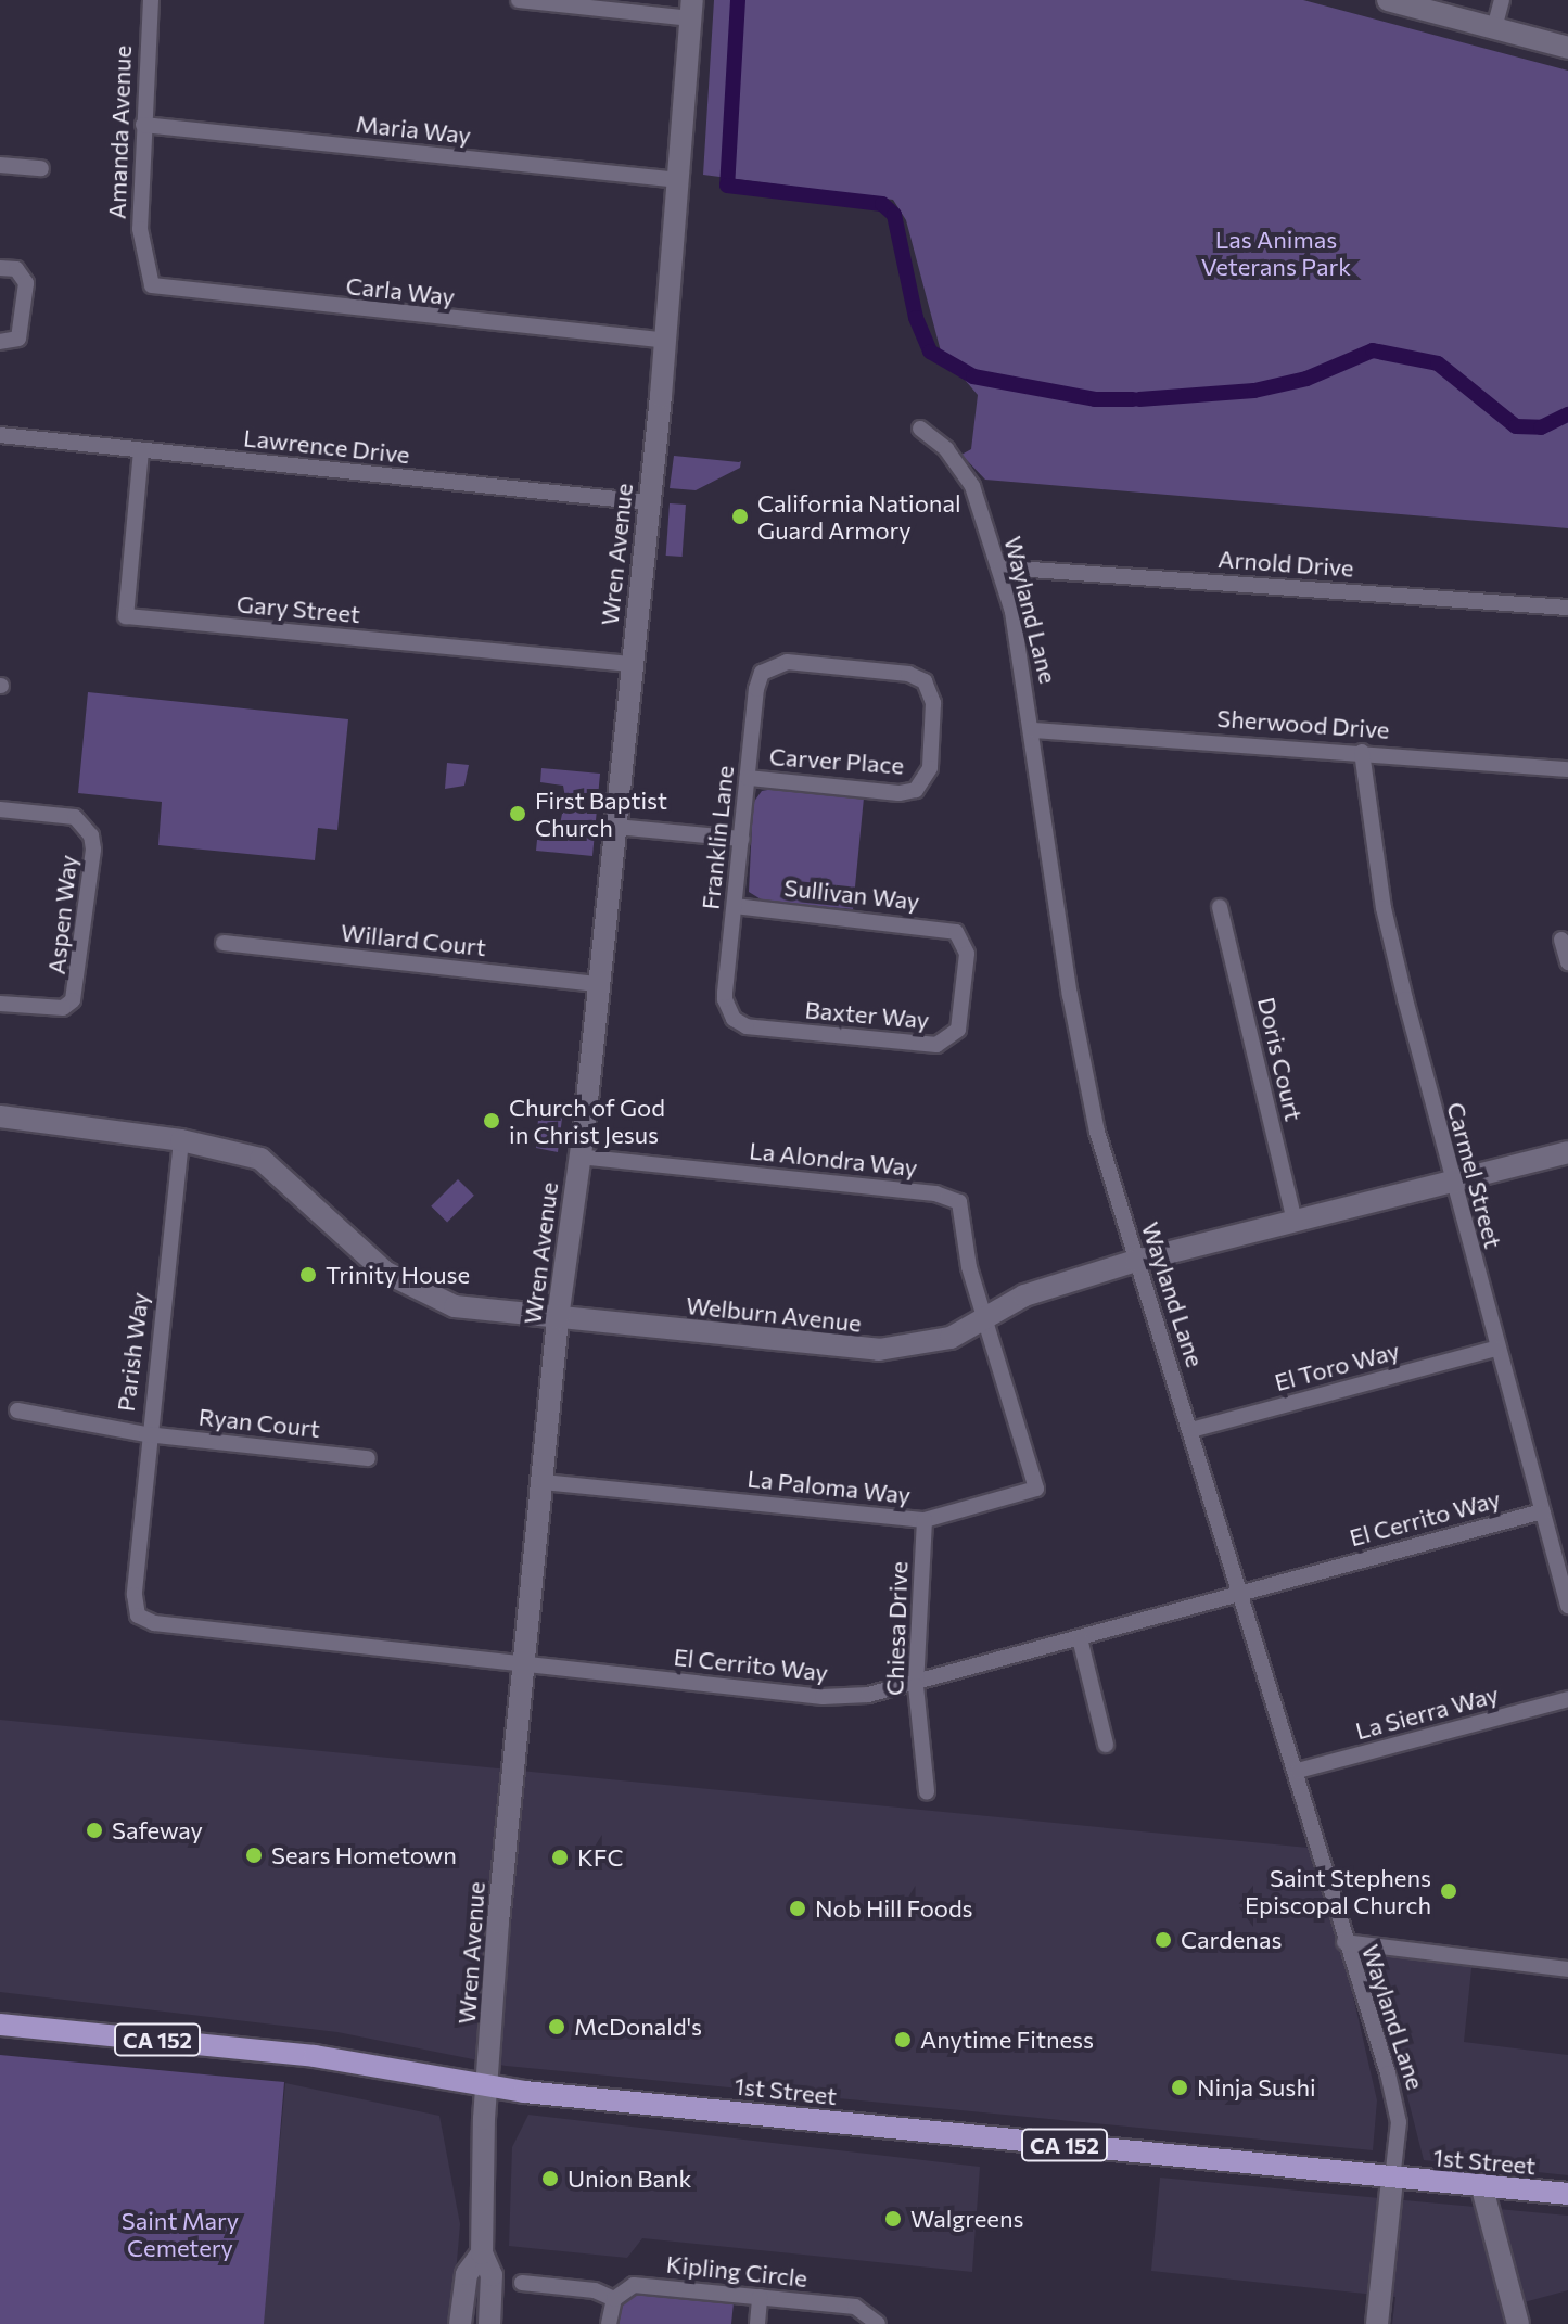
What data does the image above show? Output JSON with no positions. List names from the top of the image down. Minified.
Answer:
{"streets":{"main road":["CA 152","1st Street"],"street":["Maria Way","Amanda Avenue","Carla Way","Lawrence Drive","Wren Avenue","Arnold Drive","Gary Street","Wayland Lane","Sherwood Drive","Carver Place","Franklin Lane","Sullivan Way","Aspen Way","Willard Court","Baxter Way","Doris Court","La Alondra Way","Carmel Street","Welburn Avenue","Parish Way","El Toro Way","Ryan Court","La Paloma Way","El Cerrito Way","Chiesa Drive","La Sierra Way","Kipling Circle"]},"crossings":[["Maria Way","Amanda Avenue"],["Maria Way","Wren Avenue"],["Amanda Avenue","Carla Way"],["Carla Way","Wren Avenue"],["Lawrence Drive","Wren Avenue"],["Lawrence Drive","Gary Street"],["Wren Avenue","Gary Street"],["Wren Avenue","Willard Court"],["Wren Avenue","La Alondra Way"],["Wren Avenue","Welburn Avenue"],["Wren Avenue","La Paloma Way"],["Wren Avenue","El Cerrito Way"],["Wren Avenue","1st Street"],["Arnold Drive","Wayland Lane"],["Wayland Lane","Sherwood Drive"],["Wayland Lane","Welburn Avenue"],["Wayland Lane","El Toro Way"],["Wayland Lane","El Cerrito Way"],["Wayland Lane","La Sierra Way"],["Wayland Lane","1st Street"],["Sherwood Drive","Carmel Street"],["Carver Place","Franklin Lane"],["Franklin Lane","Sullivan Way"],["Franklin Lane","Baxter Way"],["Sullivan Way","Baxter Way"],["Doris Court","Welburn Avenue"],["La Alondra Way","Welburn Avenue"],["La Alondra Way","La Paloma Way"],["Carmel Street","Welburn Avenue"],["Carmel Street","El Toro Way"],["Carmel Street","El Cerrito Way"],["Welburn Avenue","Parish Way"],["Welburn Avenue","La Paloma Way"],["Parish Way","Ryan Court"],["Parish Way","El Cerrito Way"],["La Paloma Way","Chiesa Drive"],["El Cerrito Way","Chiesa Drive"]],"parks":["Las Animas Veterans Park","Saint Mary Cemetery"],"places":["California National Guard Armory","First Baptist Church","Church of God in Christ Jesus","Trinity House","Safeway","Sears Hometown","KFC","Saint Stephens Episcopal Church","Nob Hill Foods","Cardenas","McDonald's","Anytime Fitness","Ninja Sushi","Union Bank","Walgreens"]}
